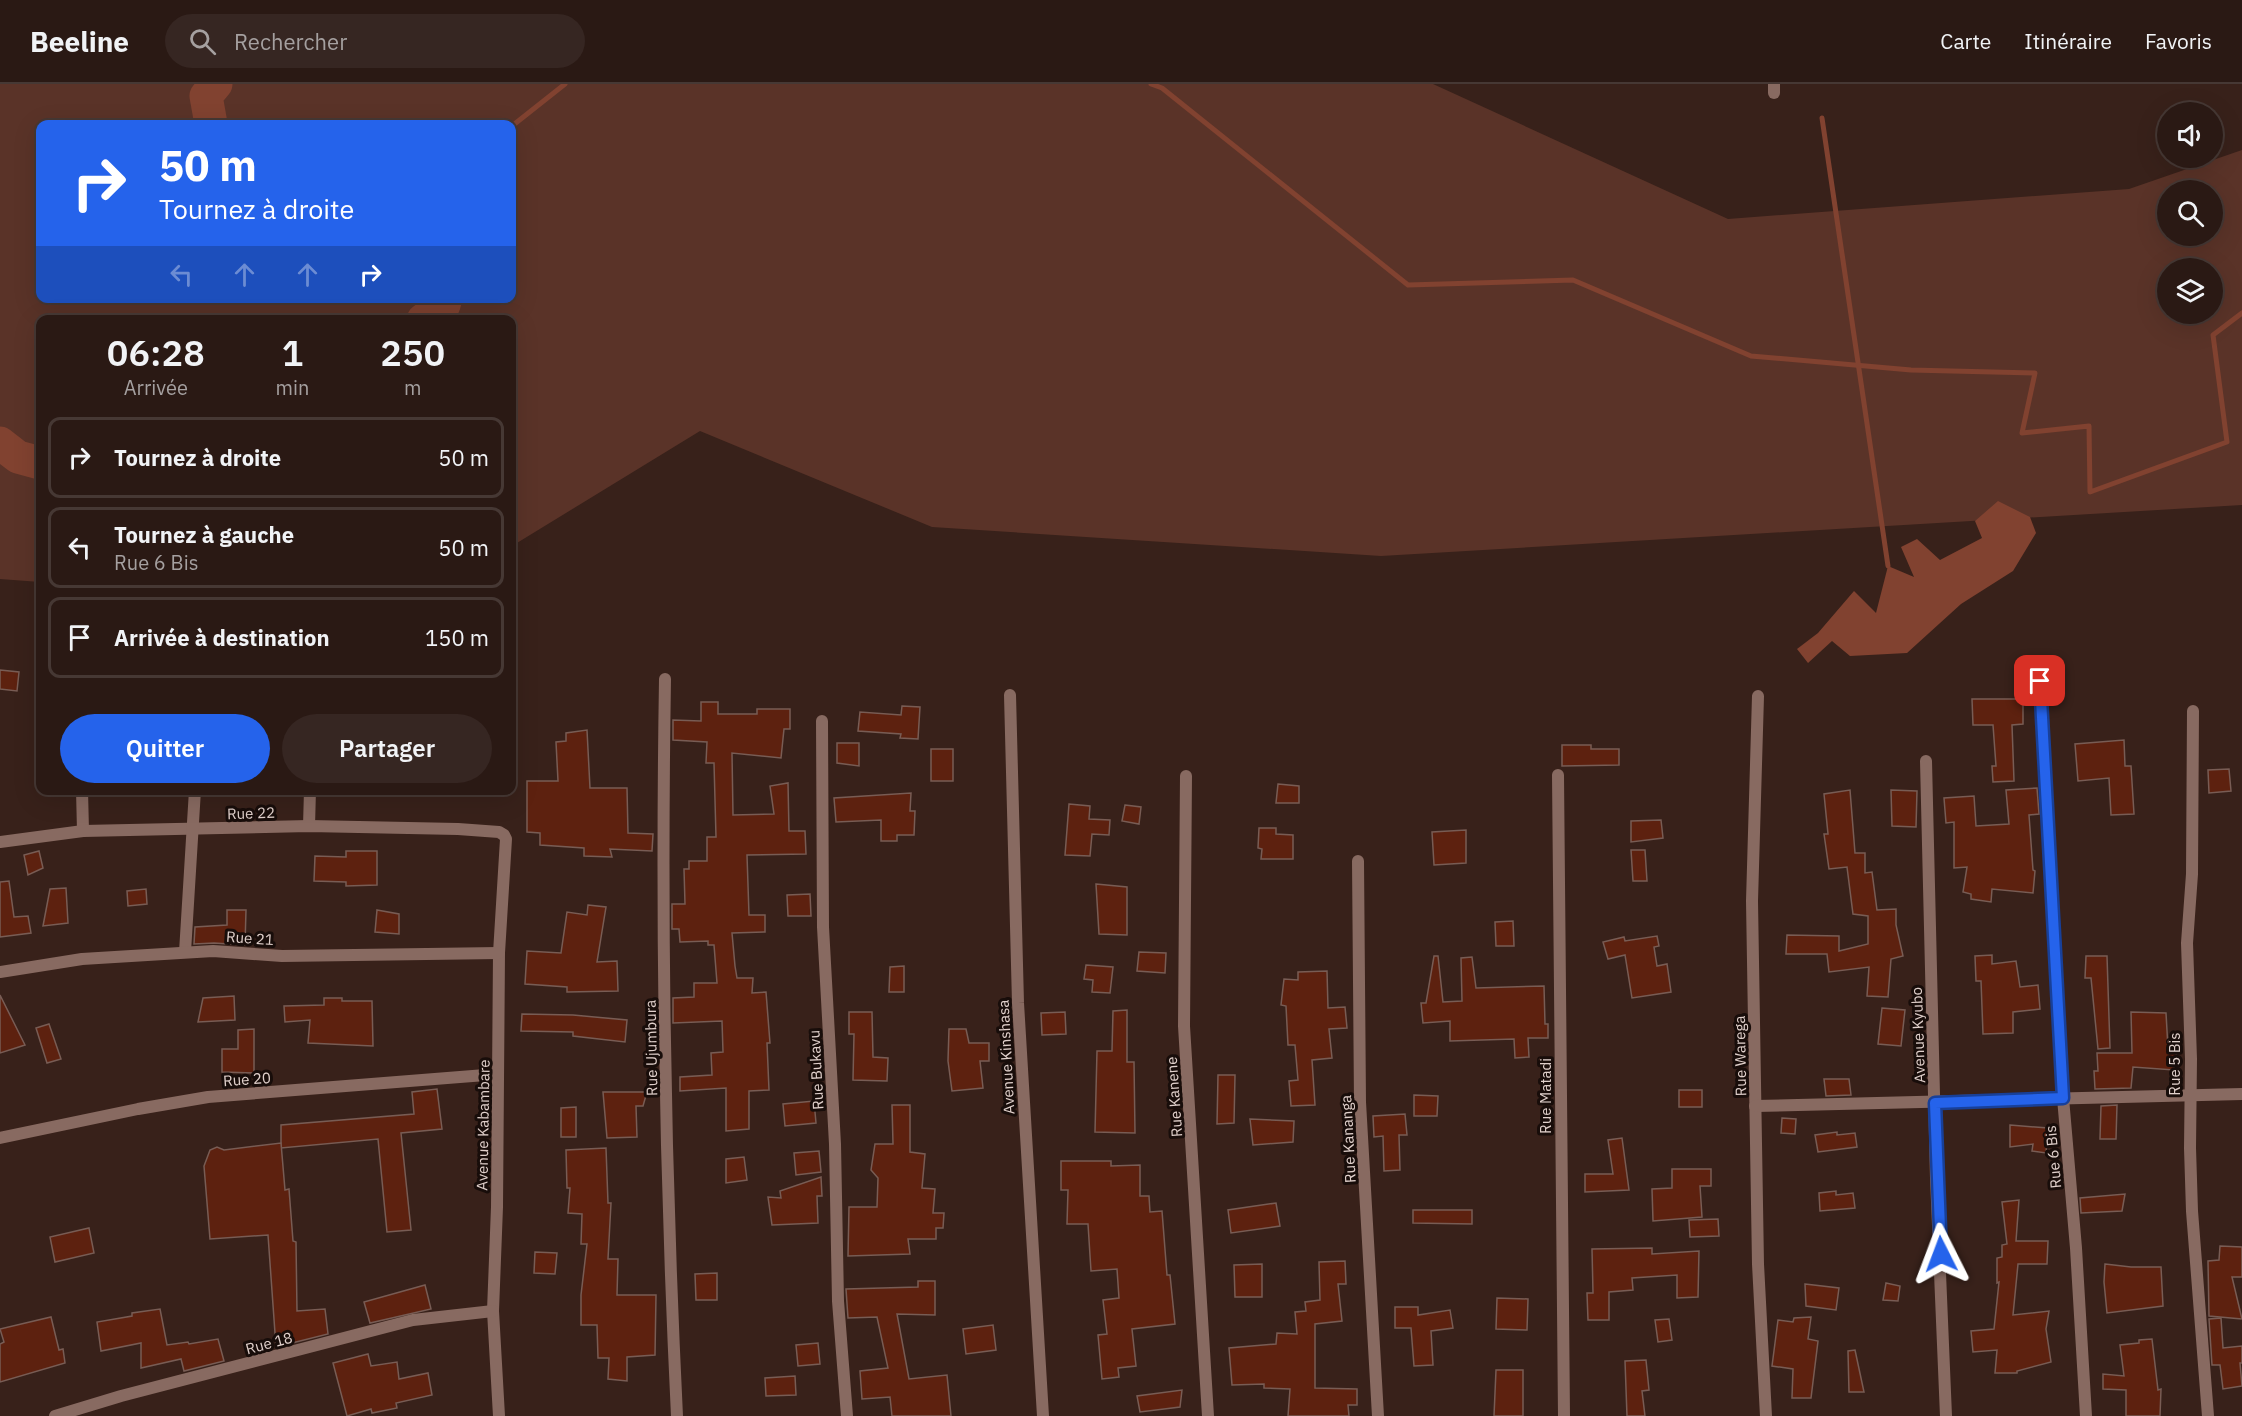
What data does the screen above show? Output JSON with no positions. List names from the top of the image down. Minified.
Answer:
{"streets":{"street":["Rue 22","Rue 21","Avenue Kyubo","Rue Ujumbura","Rue Warega","Avenue Kinshasa","Rue 5 Bis","Rue Bukavu","Rue 20","Rue Matadi","Rue Kanene","Avenue Kabambare","Rue Kananga","Rue 6 Bis","Rue 18"]},"crossings":[["Rue 22","Avenue Kabambare"],["Rue 21","Avenue Kabambare"],["Rue 20","Avenue Kabambare"],["Avenue Kabambare","Rue 18"]],"page":{"header":"Beeline","search":"Rechercher","nav":["Carte","Itinéraire","Favoris"],"turn":["50 m","Tournez à droite"],"eta":["06:28","Arrivée","1","min","250","m"],"list":[{"name":"Tournez à droite","value":"50 m"},{"name":"Tournez à gauche","note":"Rue 6 Bis","value":"50 m"},{"name":"Arrivée à destination","value":"150 m"}],"buttons":["Quitter","Partager"]}}
